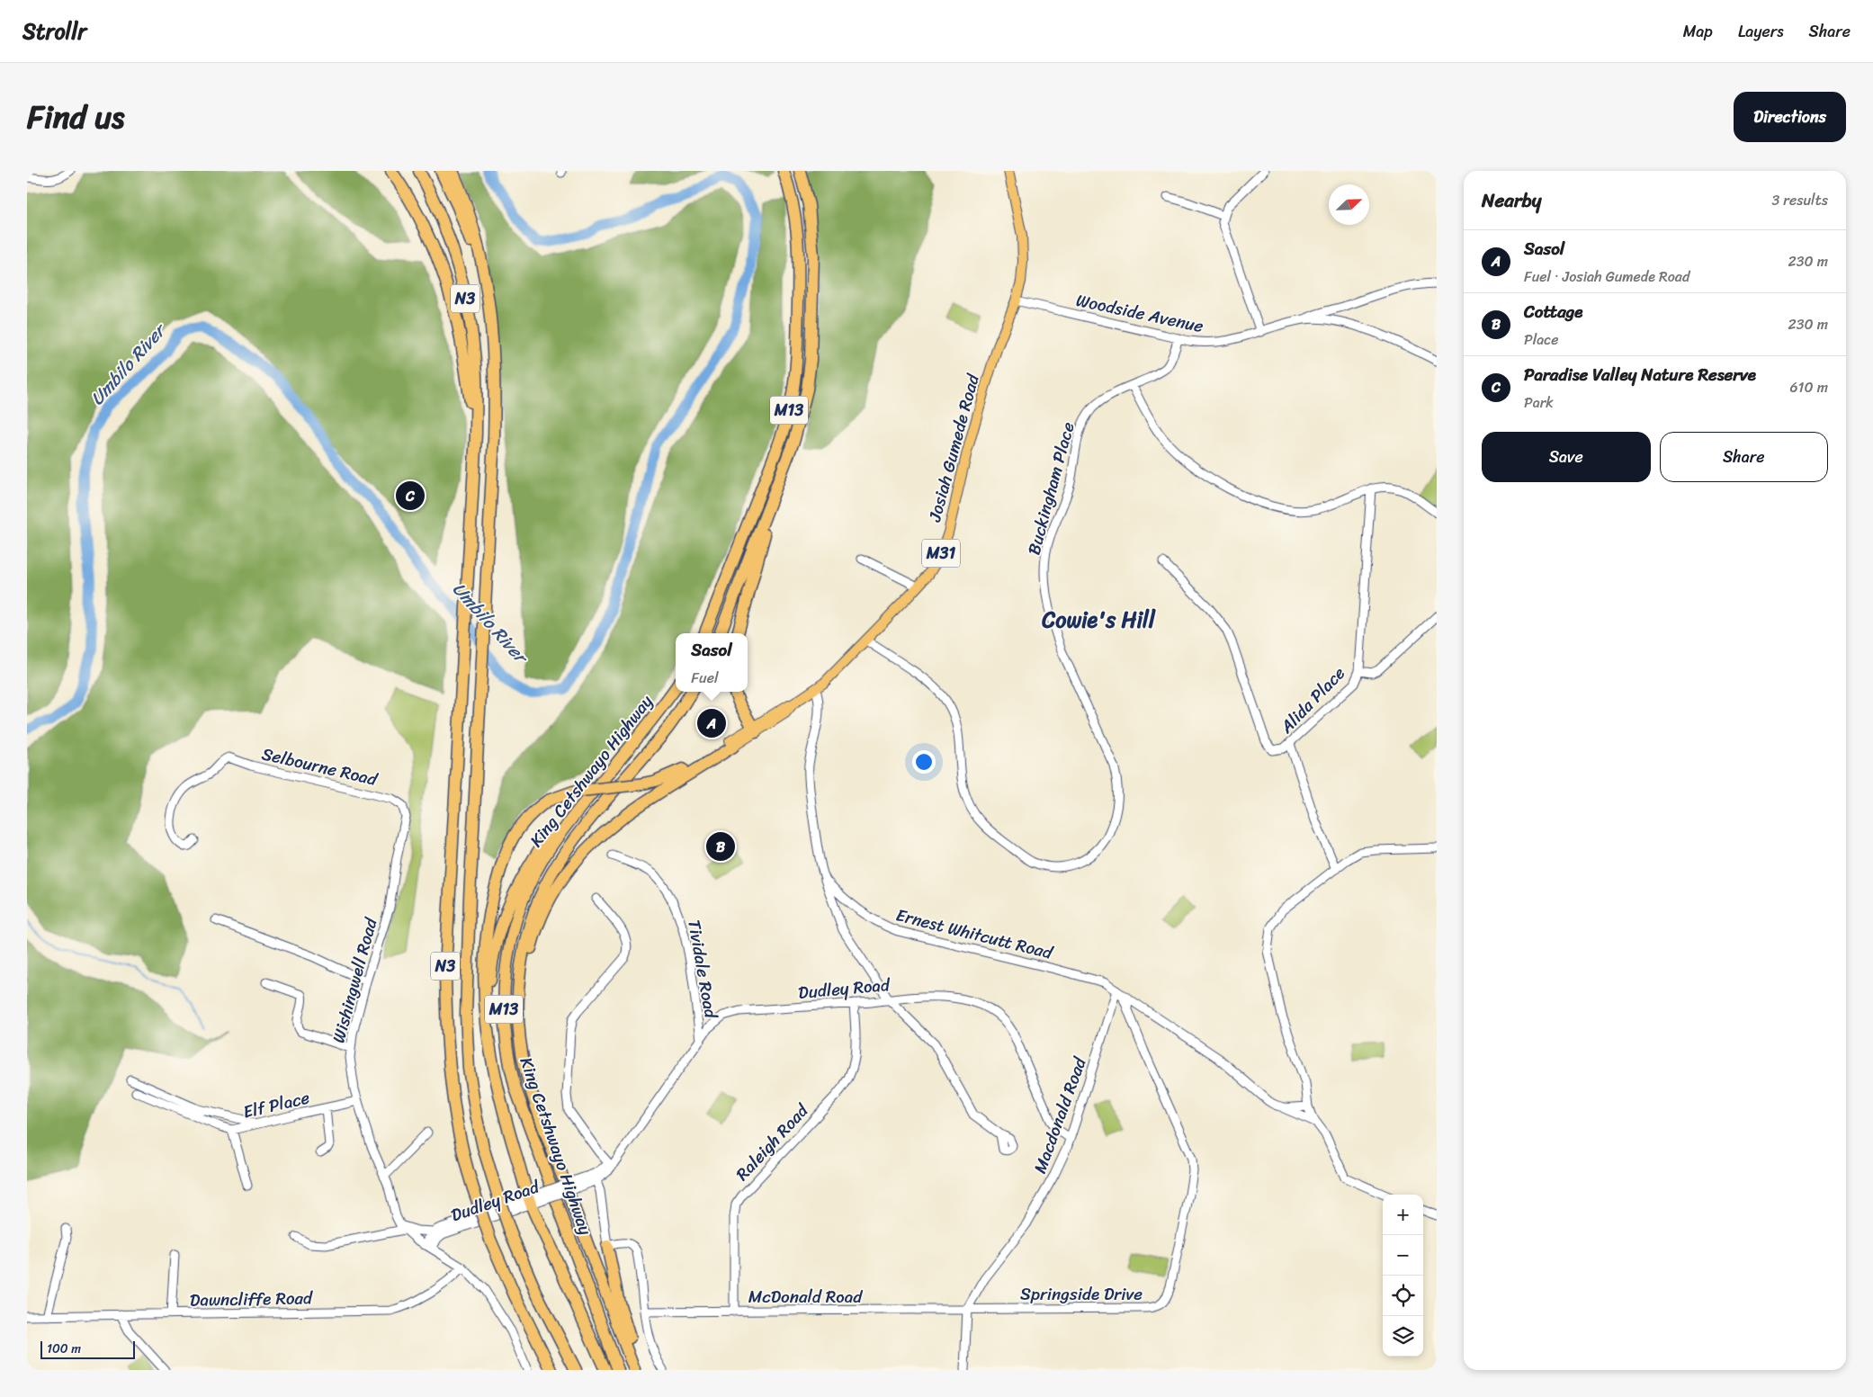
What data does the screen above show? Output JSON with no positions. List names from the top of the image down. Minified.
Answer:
{"streets":{"highway":["N3","M13","King Cetshwayo Highway"],"main road":["Josiah Gumede Road","M31"],"street":["Woodside Avenue","Buckingham Place","Alida Place","Selbourne Road","Ernest Whitcutt Road","Tividale Road","Wishingwell Road","Dudley Road","Elf Place","Macdonald Road","Raleigh Road","Springside Drive","McDonald Road","Dawncliffe Road"]},"crossings":[["Woodside Avenue","Josiah Gumede Road"],["Woodside Avenue","Buckingham Place"],["Josiah Gumede Road","Buckingham Place"],["Selbourne Road","Wishingwell Road"],["Ernest Whitcutt Road","Macdonald Road"],["Ernest Whitcutt Road","Springside Drive"],["Tividale Road","Dudley Road"],["Wishingwell Road","Dudley Road"],["Wishingwell Road","Elf Place"],["Dudley Road","Macdonald Road"],["Dudley Road","Raleigh Road"],["Macdonald Road","Springside Drive"],["Macdonald Road","McDonald Road"],["Raleigh Road","McDonald Road"],["Springside Drive","McDonald Road"]],"districts":["Cowie's Hill"],"water":["Umbilo River"],"scale_bar":"100 m","north":"top right","page":{"header":"Strollr","nav":["Map","Layers","Share"],"title":"Find us","buttons":["Directions",["Save","Share"]],"heading":["Nearby","3 results"],"list":[{"mark":"A","name":"Sasol","note":"Fuel · Josiah Gumede Road","value":"230 m"},{"mark":"B","name":"Cottage","note":"Place","value":"230 m"},{"mark":"C","name":"Paradise Valley Nature Reserve","note":"Park","value":"610 m"}],"pins":["C","A","B"],"popup":["Sasol","Fuel"],"map_buttons":["+","−"],"scale":"100 m"}}
